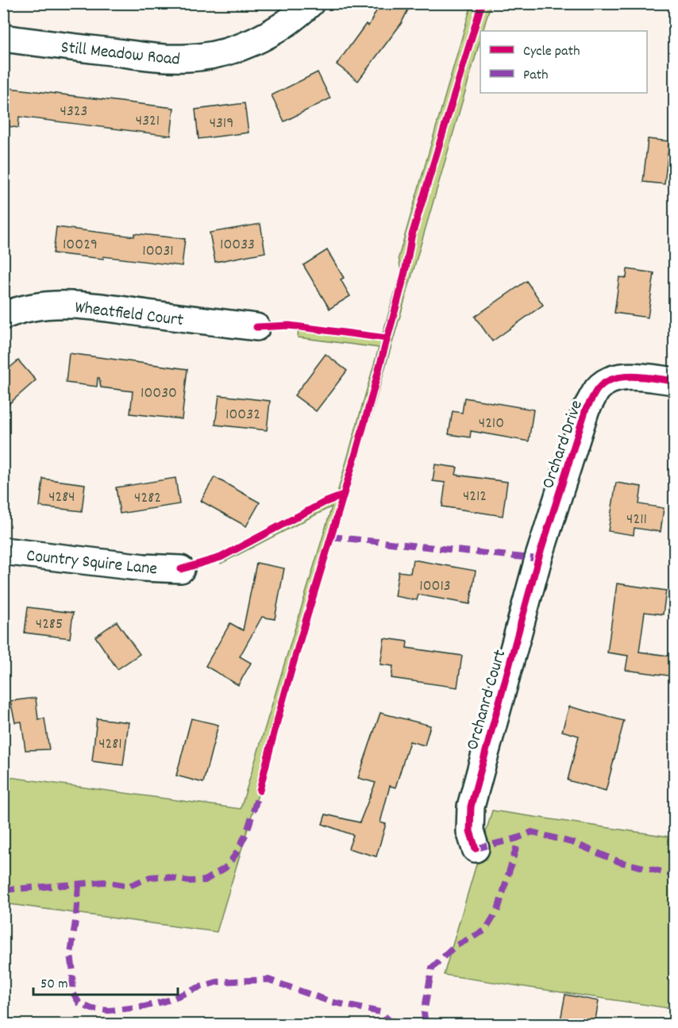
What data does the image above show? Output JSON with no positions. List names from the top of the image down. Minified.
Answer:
{"streets":{"street":["Still Meadow Road","Wheatfield Court","Orchard Drive","Country Squire Lane","Orchanrd Court"]},"crossings":[["Orchard Drive","Orchanrd Court"]],"house_numbers":["4323","4321","4319","10029","10033","10031","10030","10032","4210","4212","4284","4282","4211","10013","4285","4281"],"legend":["Cycle path","Path"],"scale_bar":"50 m"}
